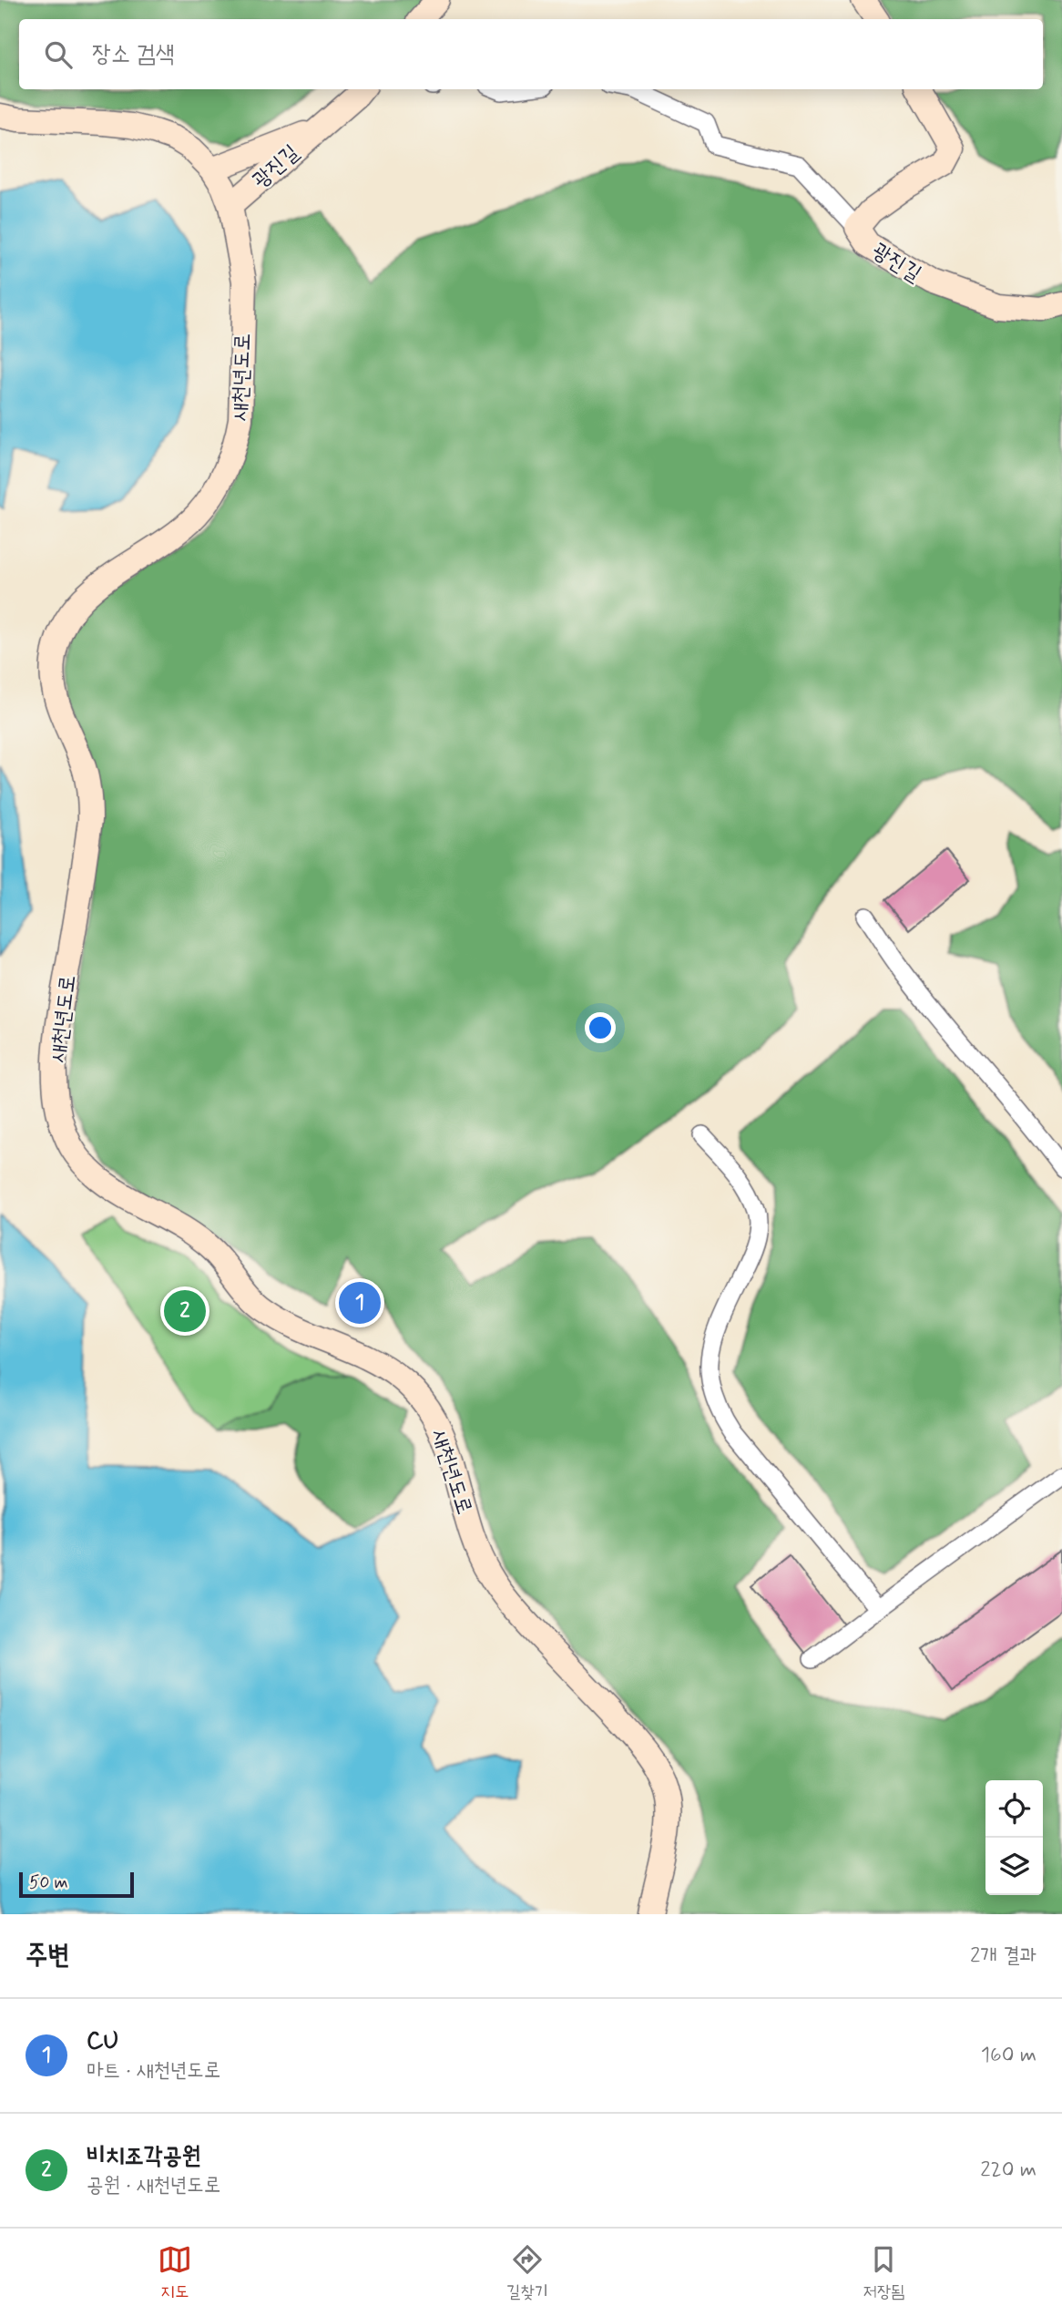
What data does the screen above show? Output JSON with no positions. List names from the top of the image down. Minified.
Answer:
{"streets":{"street":["광진길","새천년도로"]},"crossings":[["광진길","새천년도로"]],"scale_bar":"50 m","page":{"search":"장소 검색","pins":["1","2"],"scale":"50 m","heading":["주변","2개 결과"],"list":[{"mark":"1","name":"CU","note":"마트 · 새천년도로","value":"160 m"},{"mark":"2","name":"비치조각공원","note":"공원 · 새천년도로","value":"220 m"}],"nav":["지도","길찾기","저장됨"]}}
